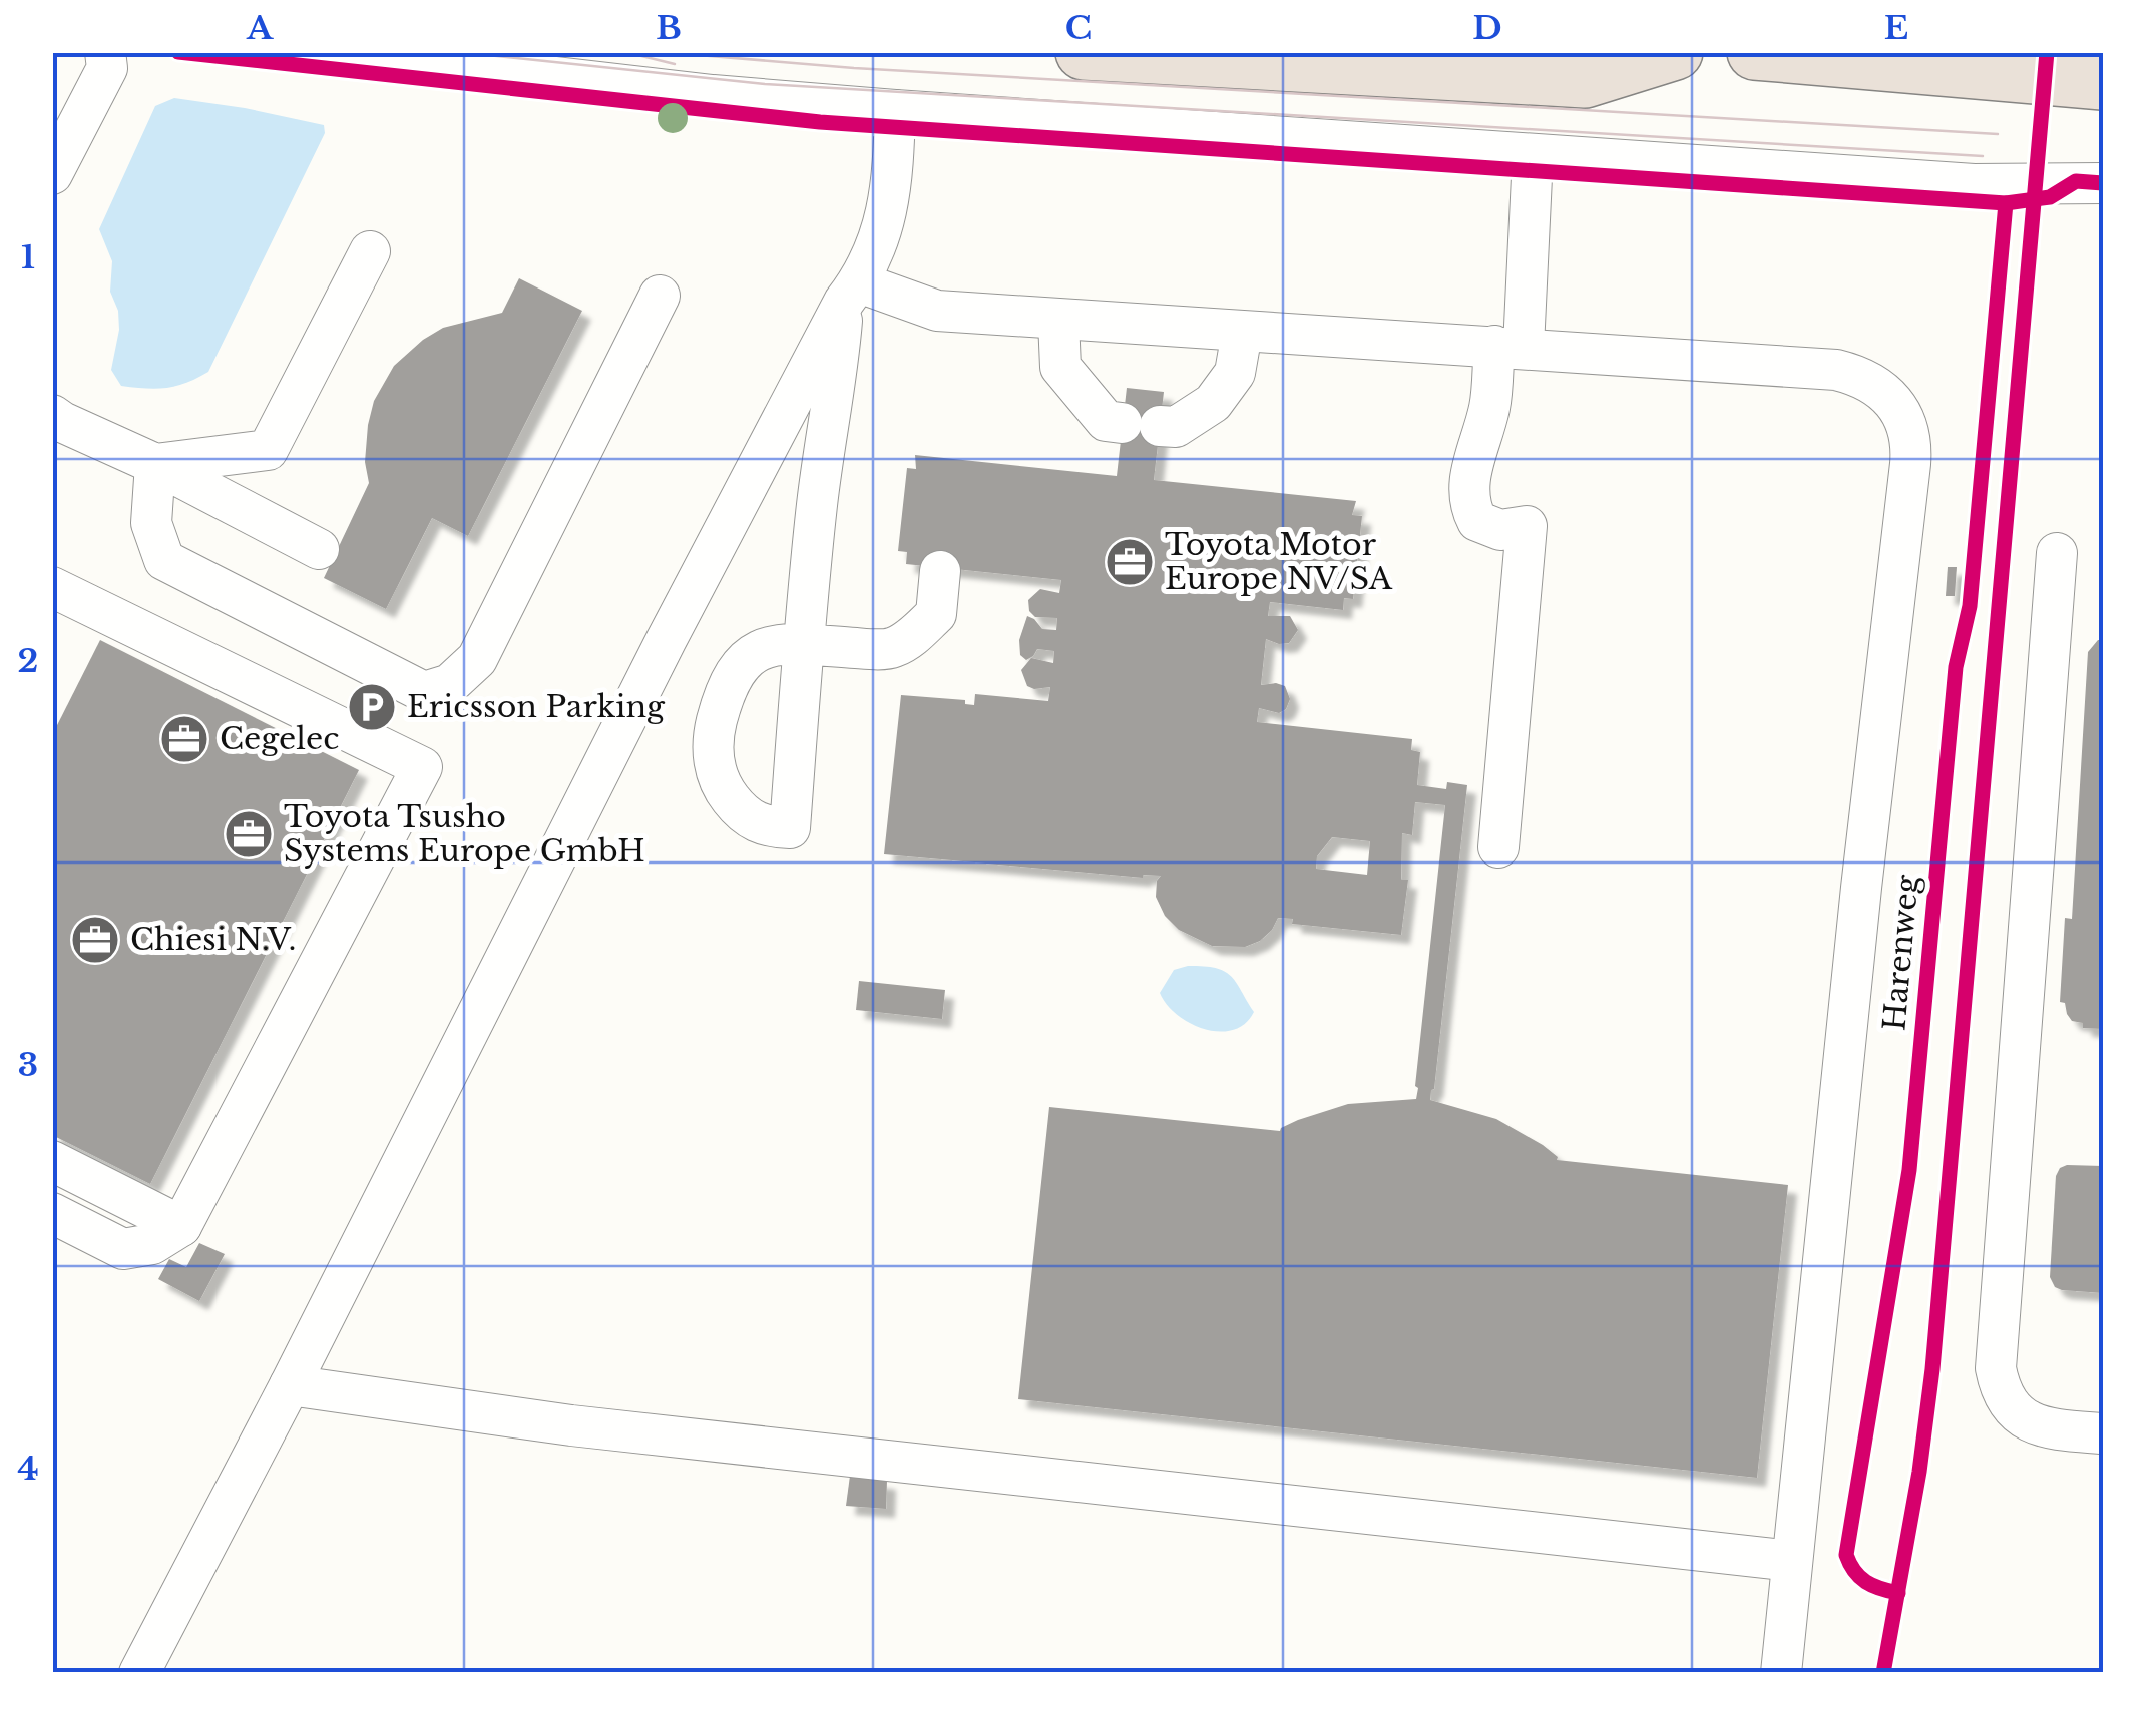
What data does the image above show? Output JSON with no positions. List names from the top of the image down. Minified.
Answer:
{"streets":{"cycle path":["Harenweg"]},"places":{"office":["Toyota Motor Europe NV/SA","Cegelec","Toyota Tsusho Systems Europe GmbH","Chiesi N.V."],"parking":["Ericsson Parking"]},"grid":{"columns":["A","B","C","D","E"],"rows":["1","2","3","4"]}}
